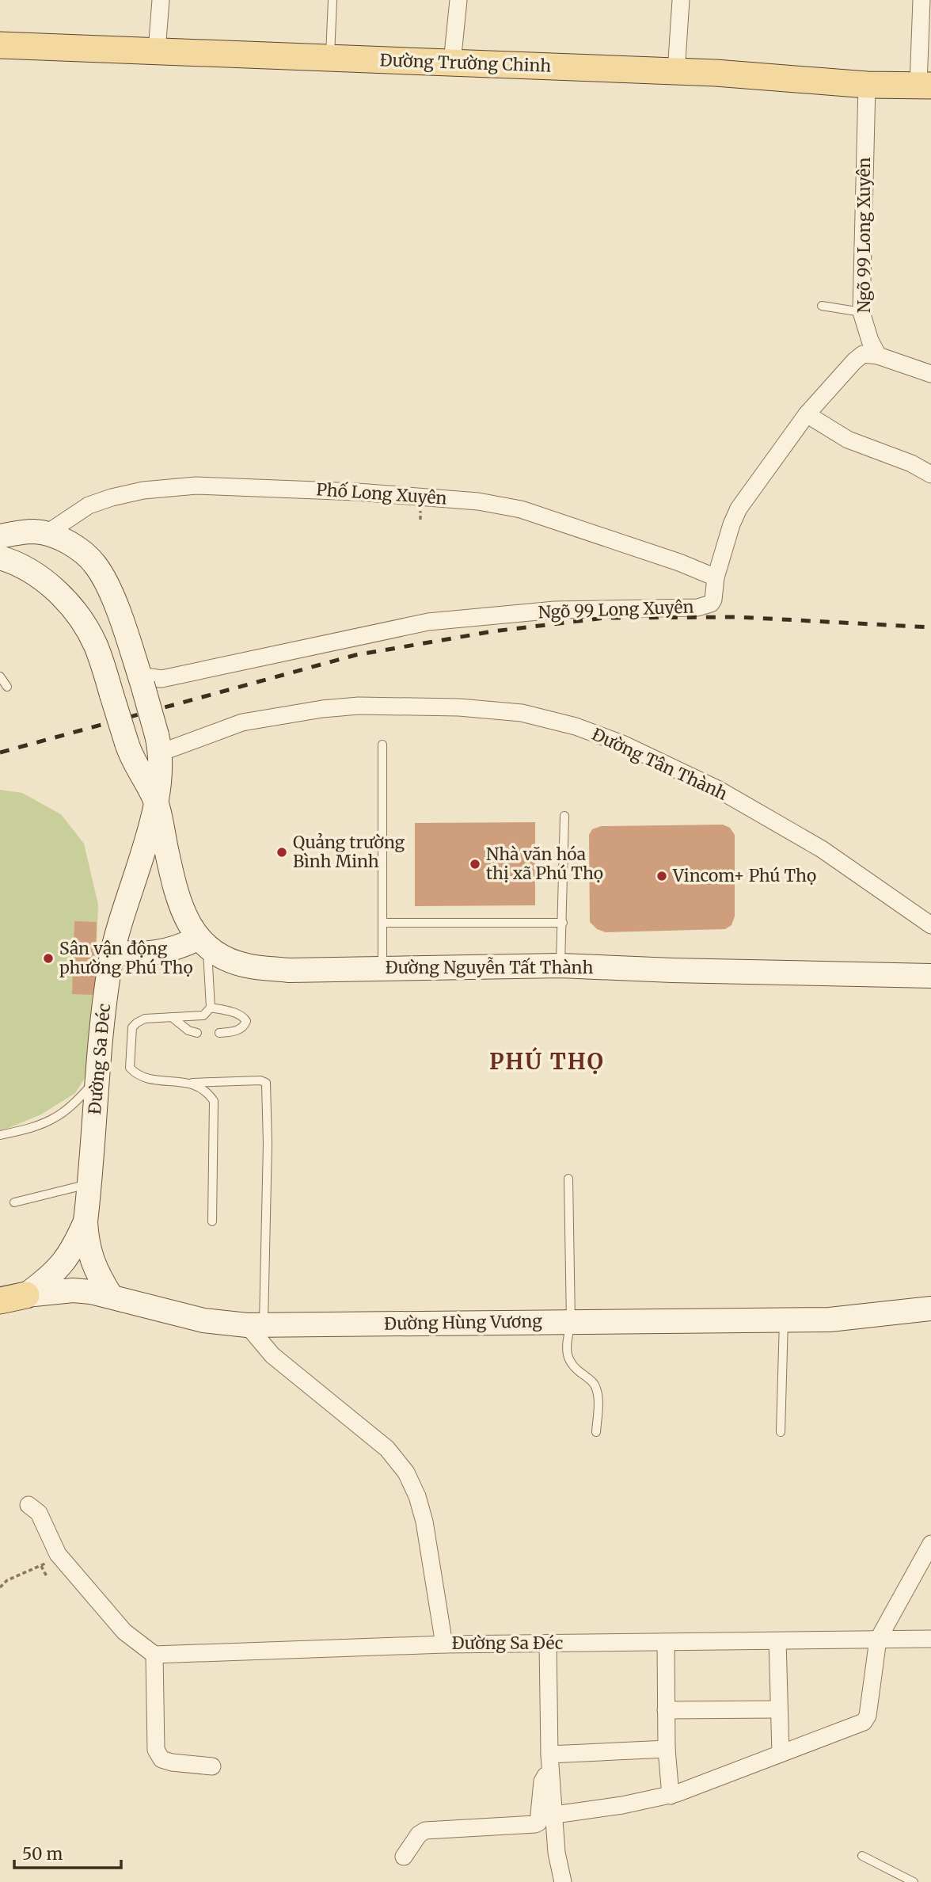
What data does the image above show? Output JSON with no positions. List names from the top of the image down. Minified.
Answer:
{"streets":{"main road":["Đường Trường Chinh","Đường Nguyễn Tất Thành","Đường Sa Đéc","Đường Hùng Vương"],"street":["Ngõ 99 Long Xuyên","Phố Long Xuyên","Đường Tân Thành"]},"crossings":[["Đường Trường Chinh","Ngõ 99 Long Xuyên"],["Ngõ 99 Long Xuyên","Phố Long Xuyên"],["Đường Sa Đéc","Đường Hùng Vương"]],"districts":["PHÚ THỌ"],"places":["Quảng trường Bình Minh","Nhà văn hóa thị xã Phú Thọ","Vincom+ Phú Thọ","Sân vận động phường Phú Thọ"],"scale_bar":"50 m"}
